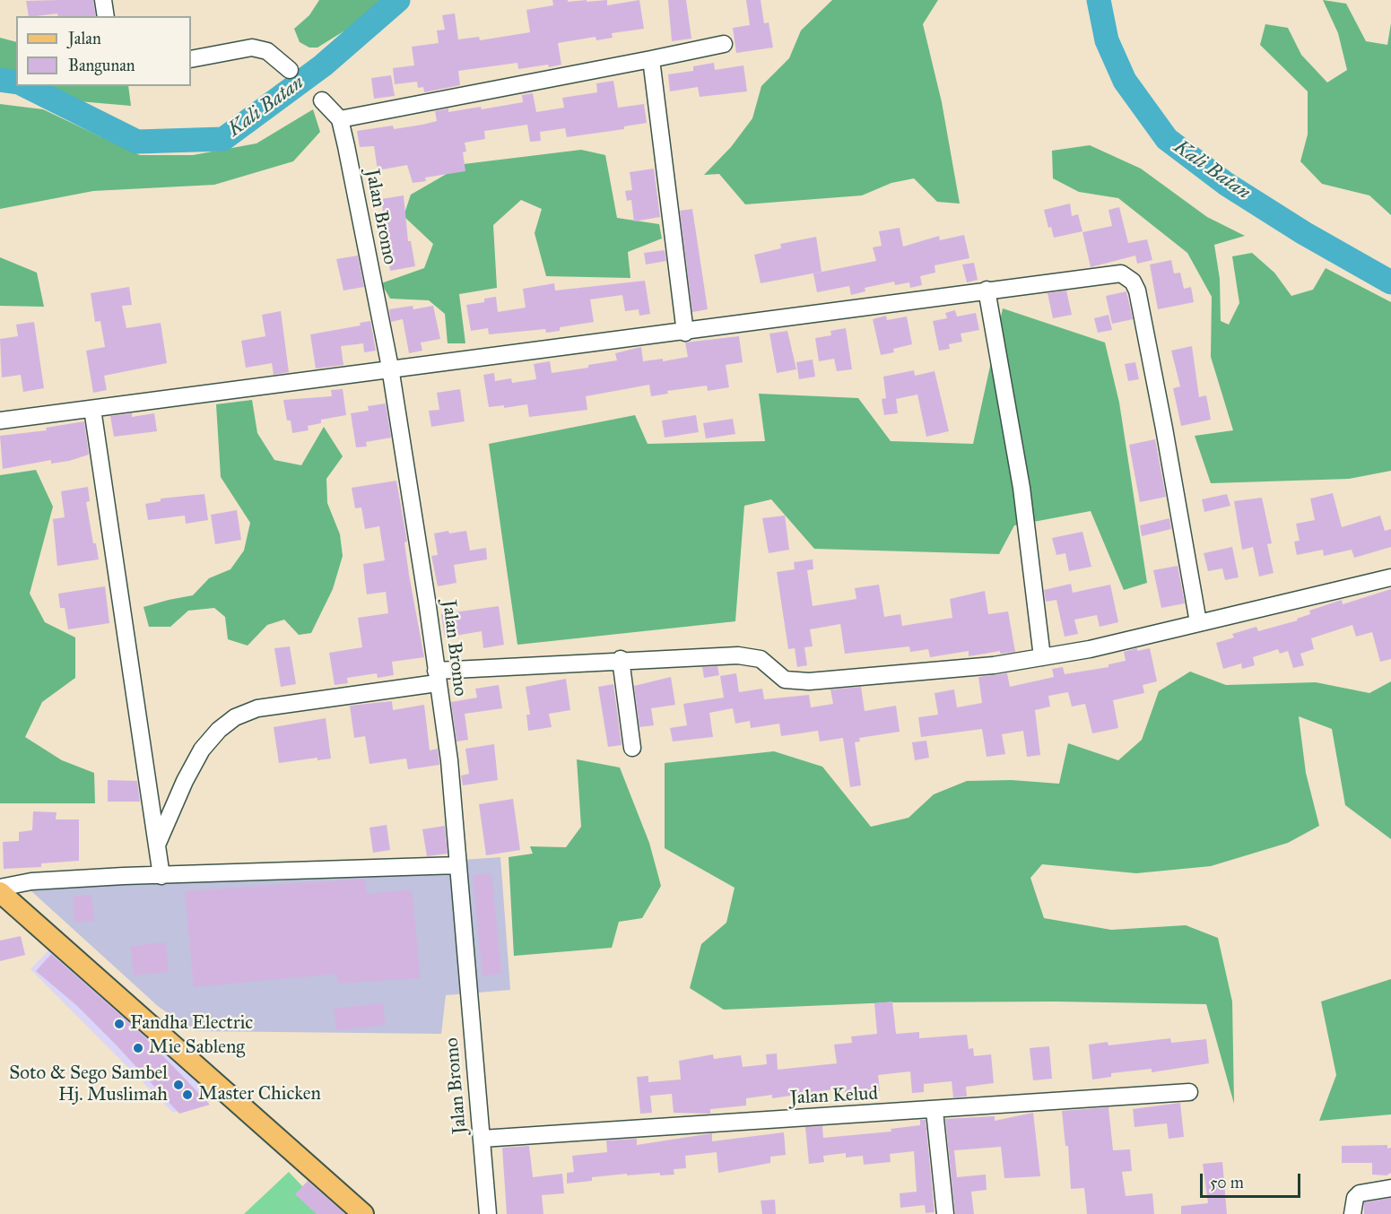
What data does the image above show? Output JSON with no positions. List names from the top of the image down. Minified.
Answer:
{"streets":{"street":["Jalan Bromo","Jalan Kelud"]},"crossings":[["Jalan Bromo","Jalan Kelud"]],"water":["Kali Batan"],"places":["Fandha Electric","Mie Sableng","Soto & Sego Sambel Hj. Muslimah","Master Chicken"],"legend":["Jalan","Bangunan"],"scale_bar":"50 m"}
